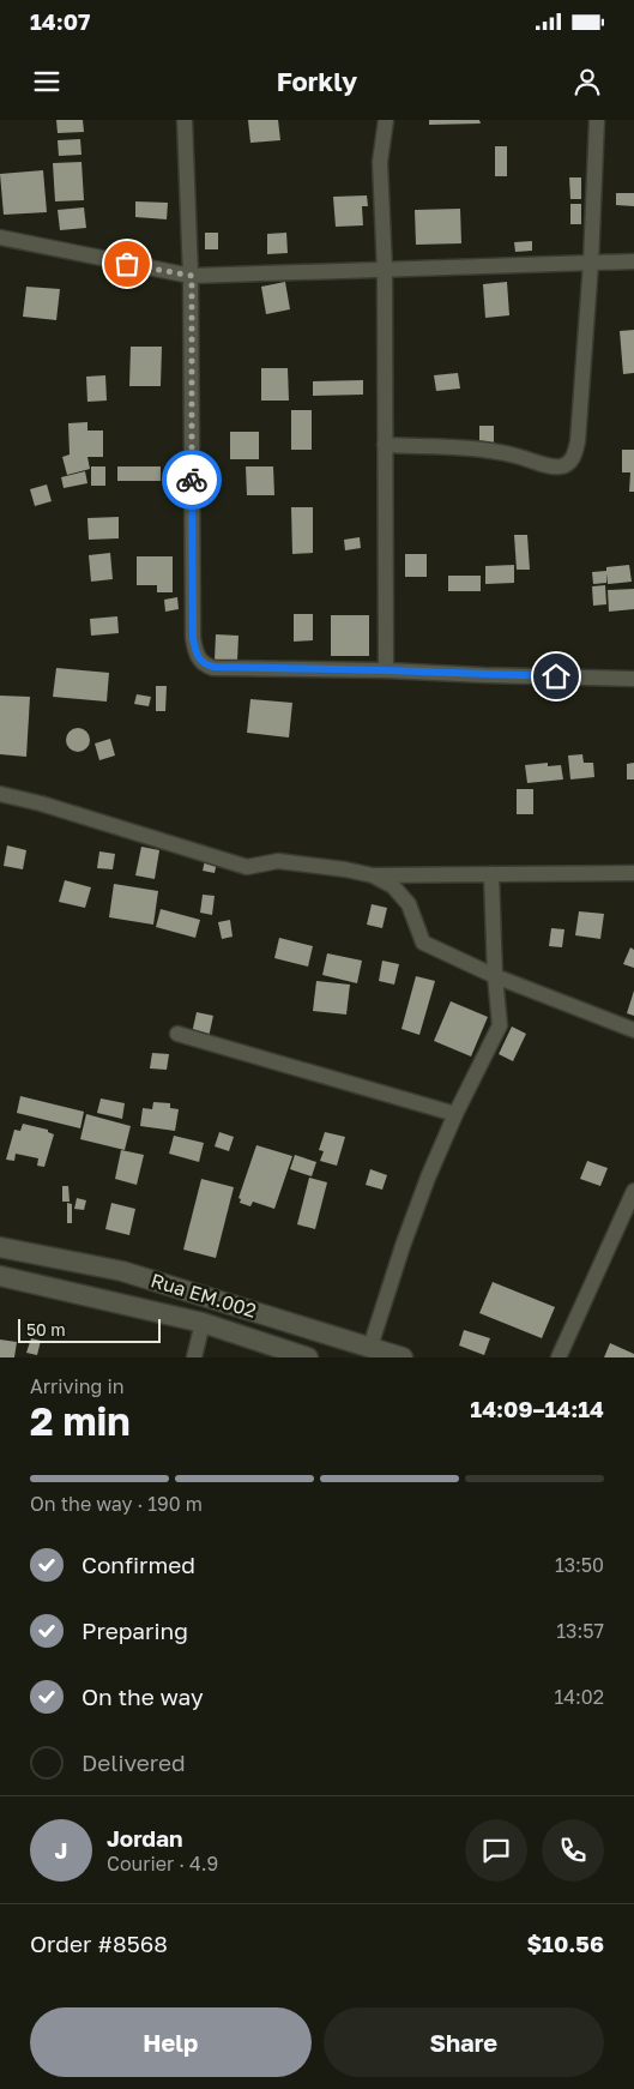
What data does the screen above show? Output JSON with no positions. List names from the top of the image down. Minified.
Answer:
{"streets":{"street":["Rua EM.002"]},"scale_bar":"50 m","page":{"status":"14:07","header":"Forkly","scale":"50 m","heading":["2 min","Arriving in","14:09–14:14"],"panel":["Jordan","Courier · 4.9","Order #8568","$10.56"],"bar":"On the way · 190 m","list":[["Confirmed","13:50"],["Preparing","13:57"],["On the way","14:02"],"Delivered"],"round":"J","buttons":["Help","Share"]}}
